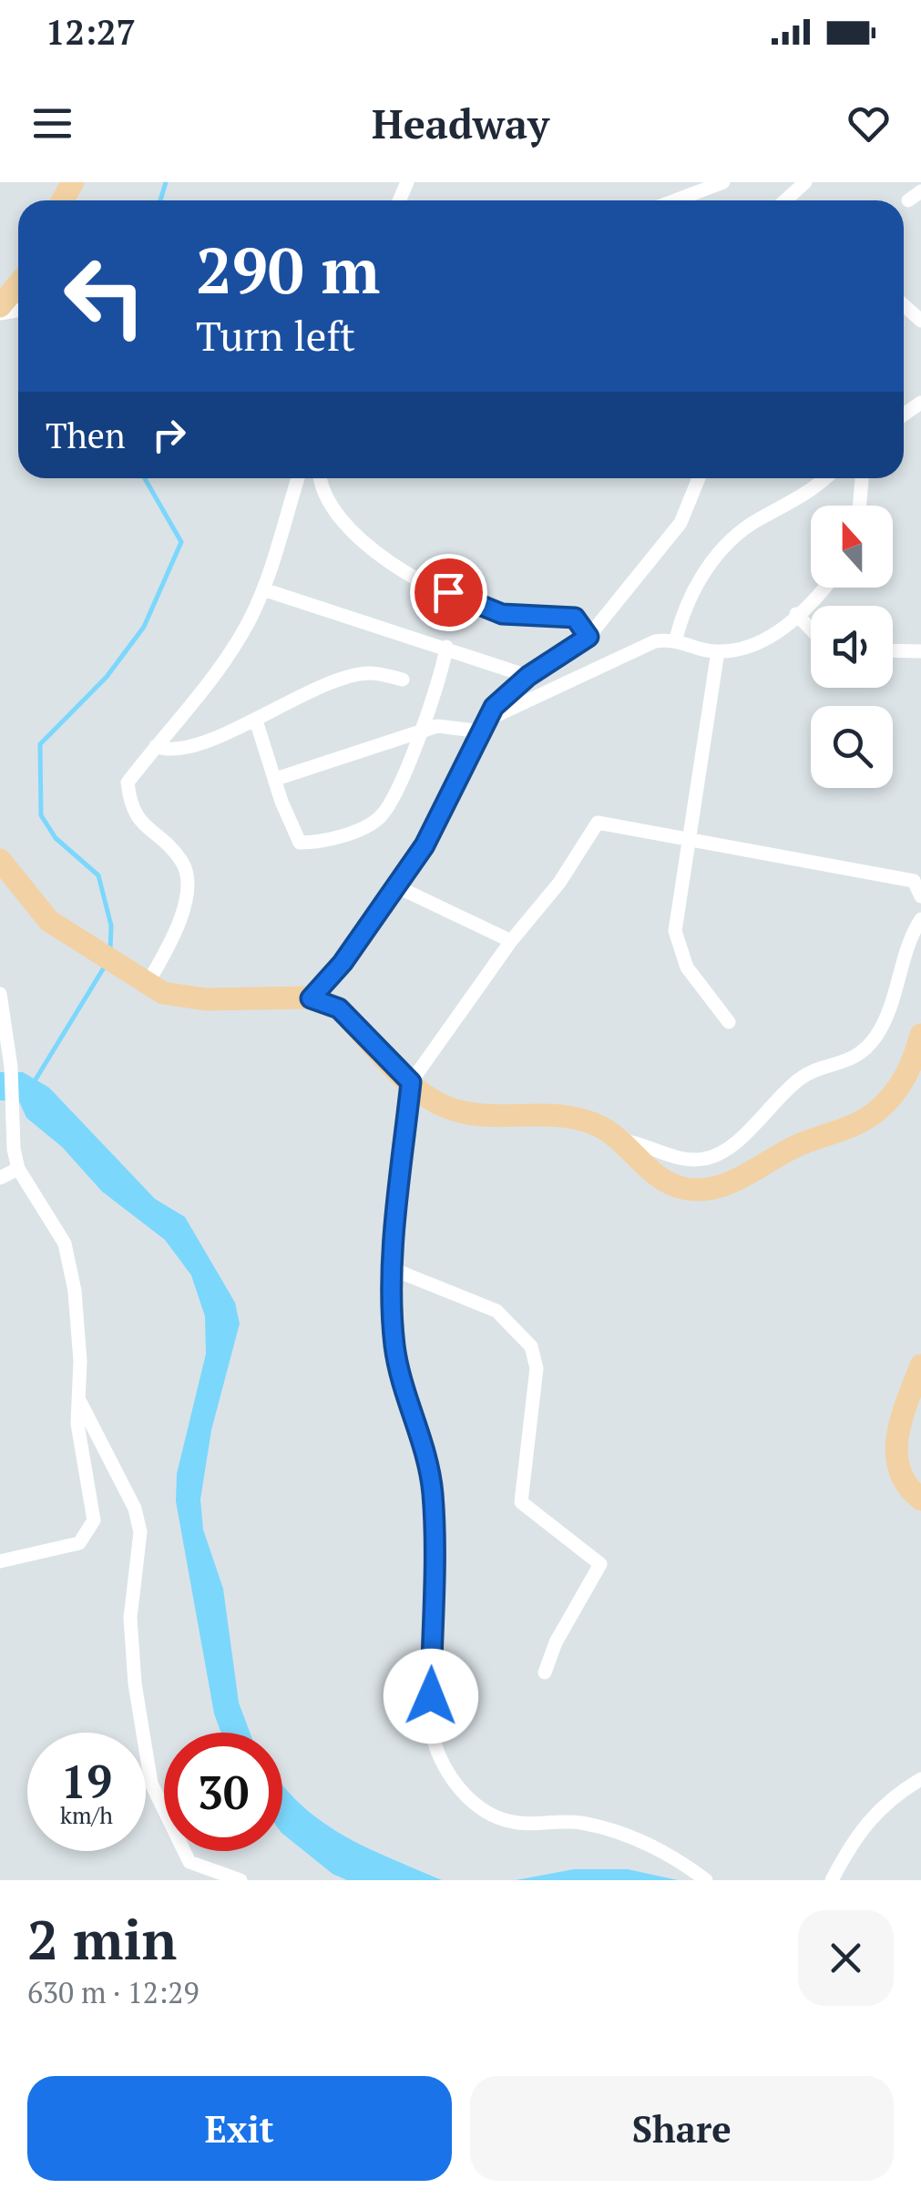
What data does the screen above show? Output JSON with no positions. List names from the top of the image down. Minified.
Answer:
{"north":"top","page":{"status":"12:27","header":"Headway","turn":["290 m","Turn left"],"then":"Then","speed":"19 km/h","limit":"30","heading":["2 min","630 m · 12:29"],"buttons":["Exit","Share"]}}
